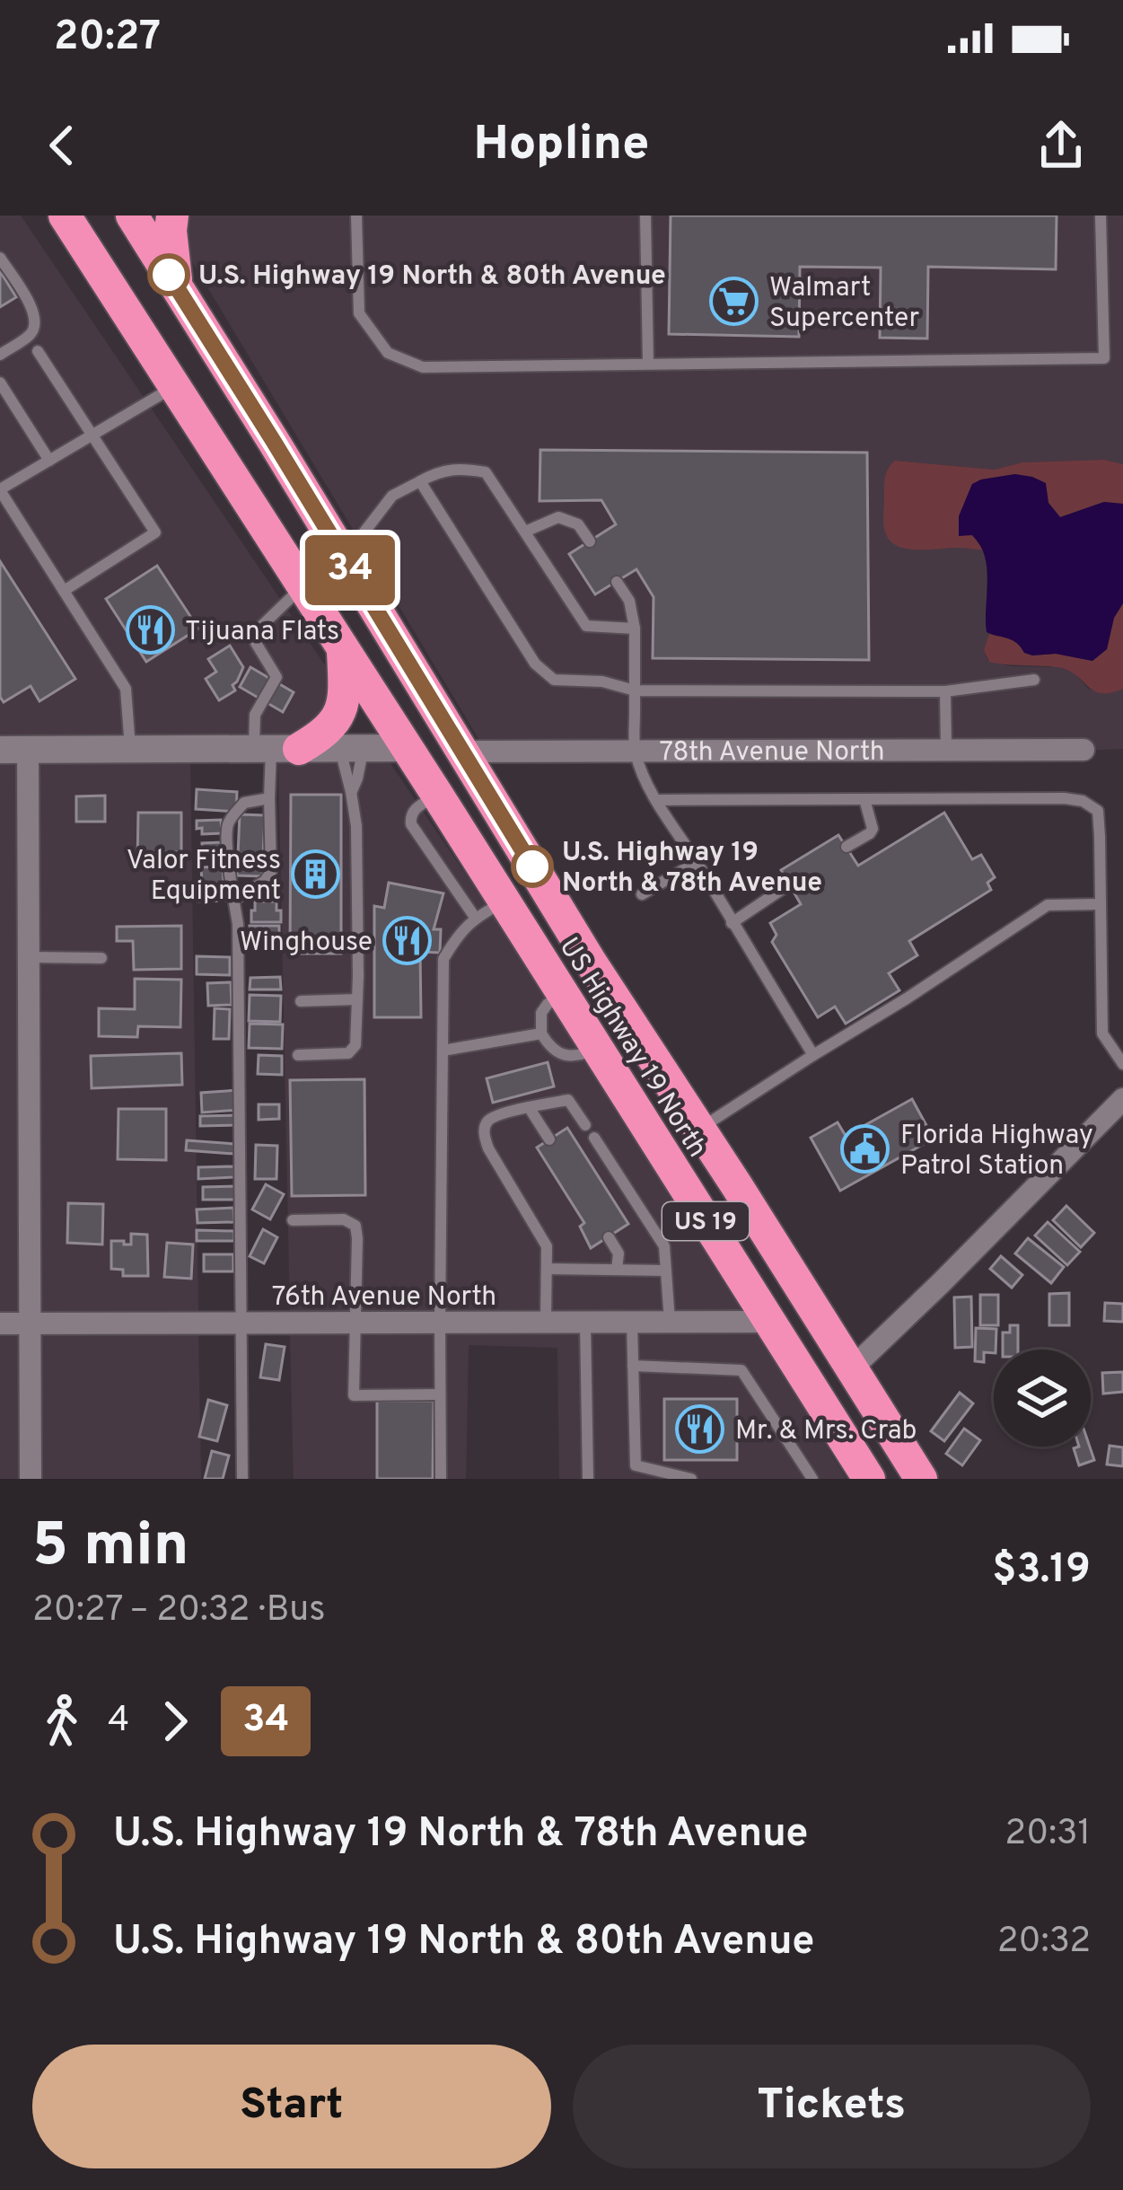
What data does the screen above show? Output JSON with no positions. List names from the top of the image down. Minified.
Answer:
{"streets":{"highway":["US Highway 19 North","US 19"],"street":["78th Avenue North","76th Avenue North"]},"crossings":[["78th Avenue North","US Highway 19 North"],["US Highway 19 North","76th Avenue North"]],"places":{"other":["U.S. Highway 19 North & 80th Avenue","U.S. Highway 19 North & 78th Avenue"],"supermarket":["Walmart Supercenter"],"restaurant":["Tijuana Flats","Winghouse","Mr. & Mrs. Crab"],"building":["Valor Fitness Equipment"],"public building":["Florida Highway Patrol Station"]},"lines":["bus line 34"],"page":{"status":"20:27","header":"Hopline","on_map":"34","heading":["5 min","20:27 – 20:32 · Bus","$3.19"],"legs":["4","34"],"list":[{"name":"U.S. Highway 19 North & 78th Avenue","value":"20:31"},{"name":"U.S. Highway 19 North & 80th Avenue","value":"20:32"}],"buttons":["Start","Tickets"]}}
